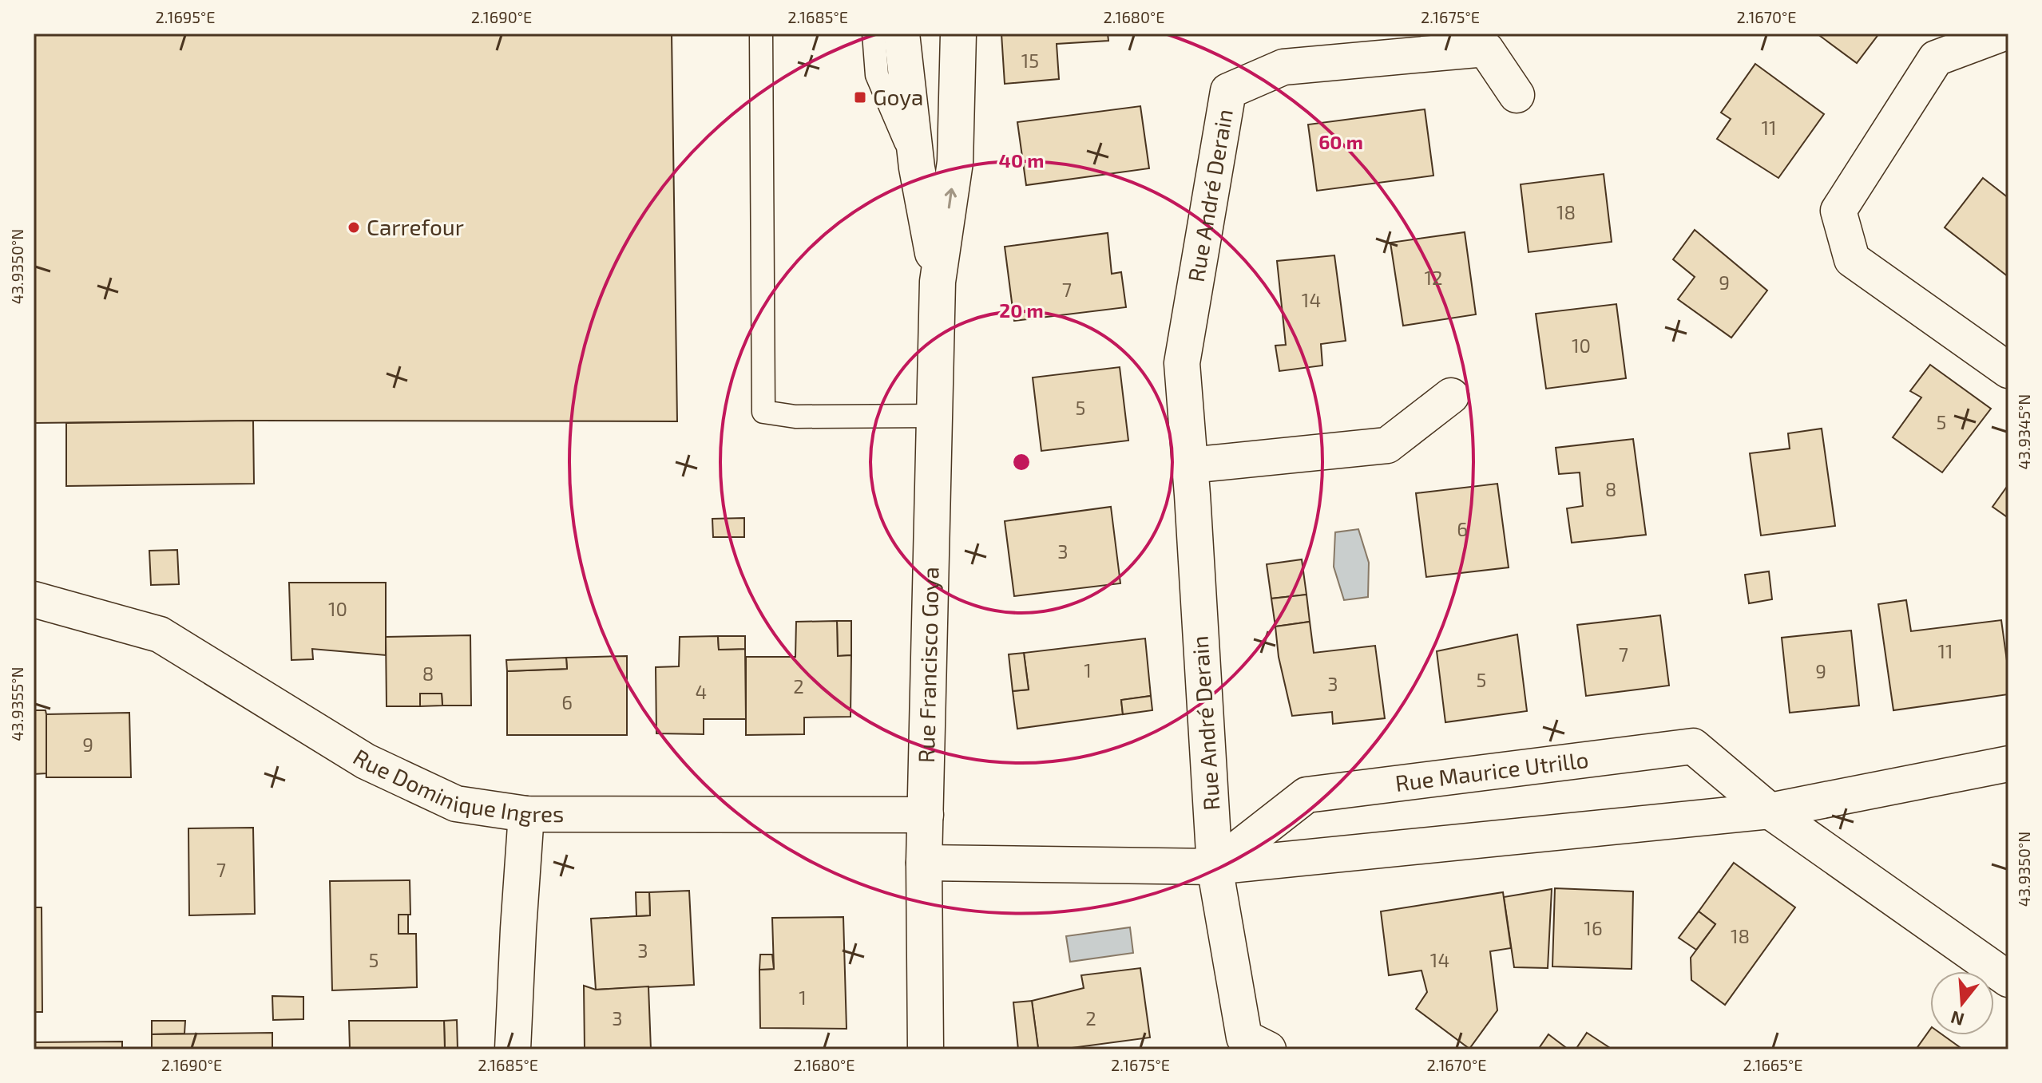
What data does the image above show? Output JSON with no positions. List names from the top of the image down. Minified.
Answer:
{"streets":{"street":["Rue André Derain","Rue Francisco Goya","Rue Maurice Utrillo","Rue Dominique Ingres"]},"crossings":[["Rue André Derain","Rue Maurice Utrillo"],["Rue Francisco Goya","Rue Dominique Ingres"]],"places":{"transit":["Goya"],"other":["Carrefour"]},"house_numbers":["15","11","18","12","9","7","14","10","5","5","8","6","3","10","11","7","1","9","8","5","3","2","4","6","9","7","16","18","3","5","14","1","3","2"],"north":"bottom","coordinates":["2.1695°E","2.1690°E","2.1685°E","2.1680°E","2.1675°E","2.1670°E","43.9350°N","43.9345°N","43.9355°N","2.1665°E"],"rings":["60 m","40 m","20 m"]}
